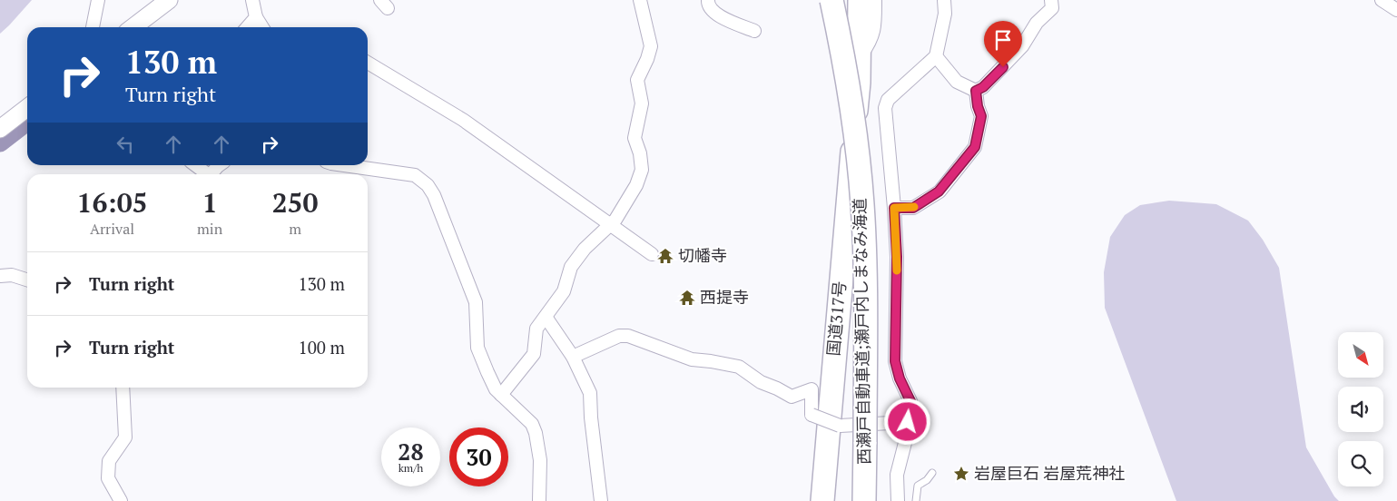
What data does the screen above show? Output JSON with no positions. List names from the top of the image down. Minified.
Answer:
{"streets":{"highway":["国道317号","西瀬戸自動車道;瀬戸内しまなみ海道"]},"places":{"temple":["切幡寺","西提寺"],"place":["岩屋巨石 岩屋荒神社"]},"north":"bottom right","page":{"turn":["130 m","Turn right"],"eta":["16:05","Arrival","1","min","250","m"],"list":[{"name":"Turn right","value":"130 m"},{"name":"Turn right","value":"100 m"}],"speed":"28 km/h","limit":"30"}}
